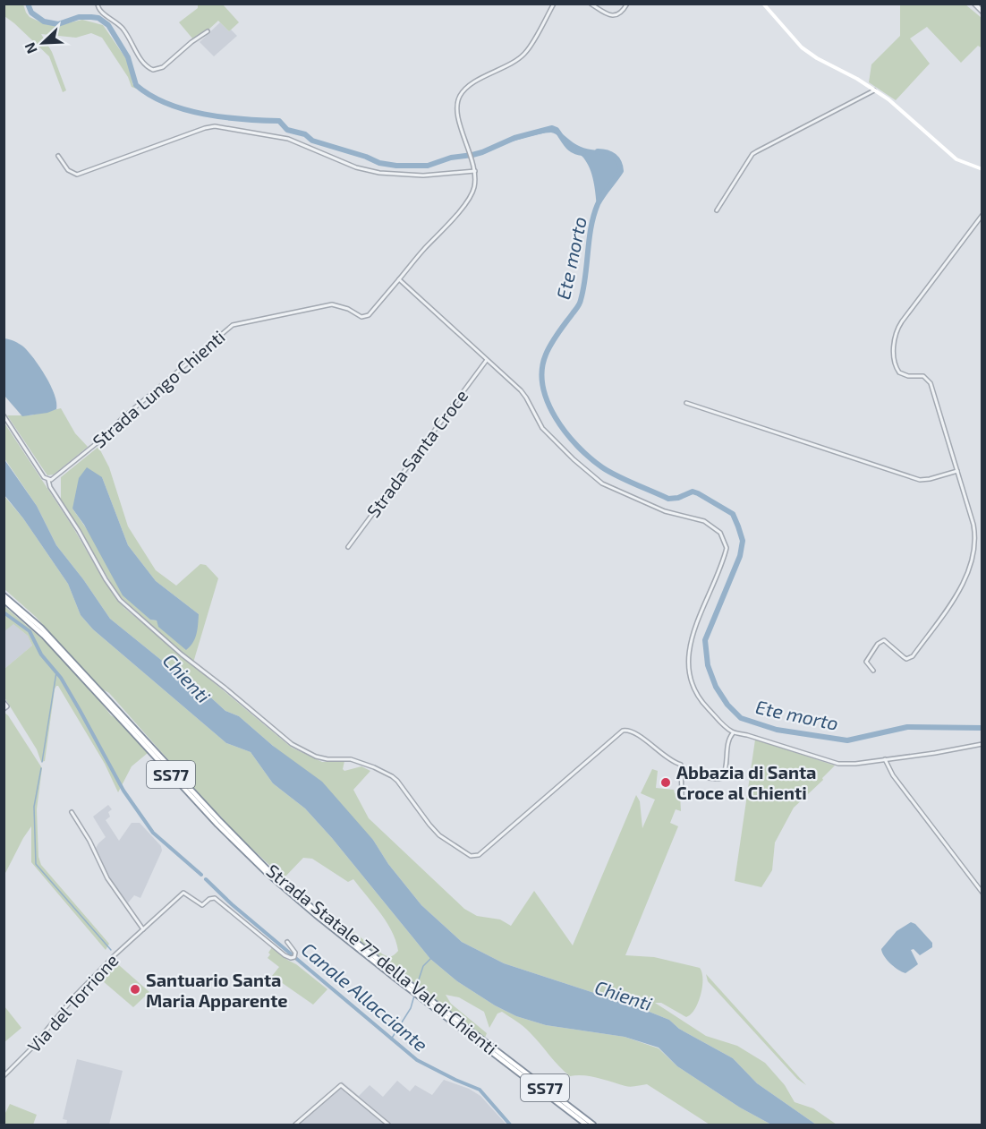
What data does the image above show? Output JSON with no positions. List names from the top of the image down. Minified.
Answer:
{"streets":{"highway":["SS77","Strada Statale 77 della Val di Chienti"],"street":["Strada Lungo Chienti","Strada Santa Croce","Via del Torrione"]},"water":["Ete morto","Chienti","Canale Allacciante"],"places":["Abbazia di Santa Croce al Chienti","Santuario Santa Maria Apparente"],"north":"bottom left"}
